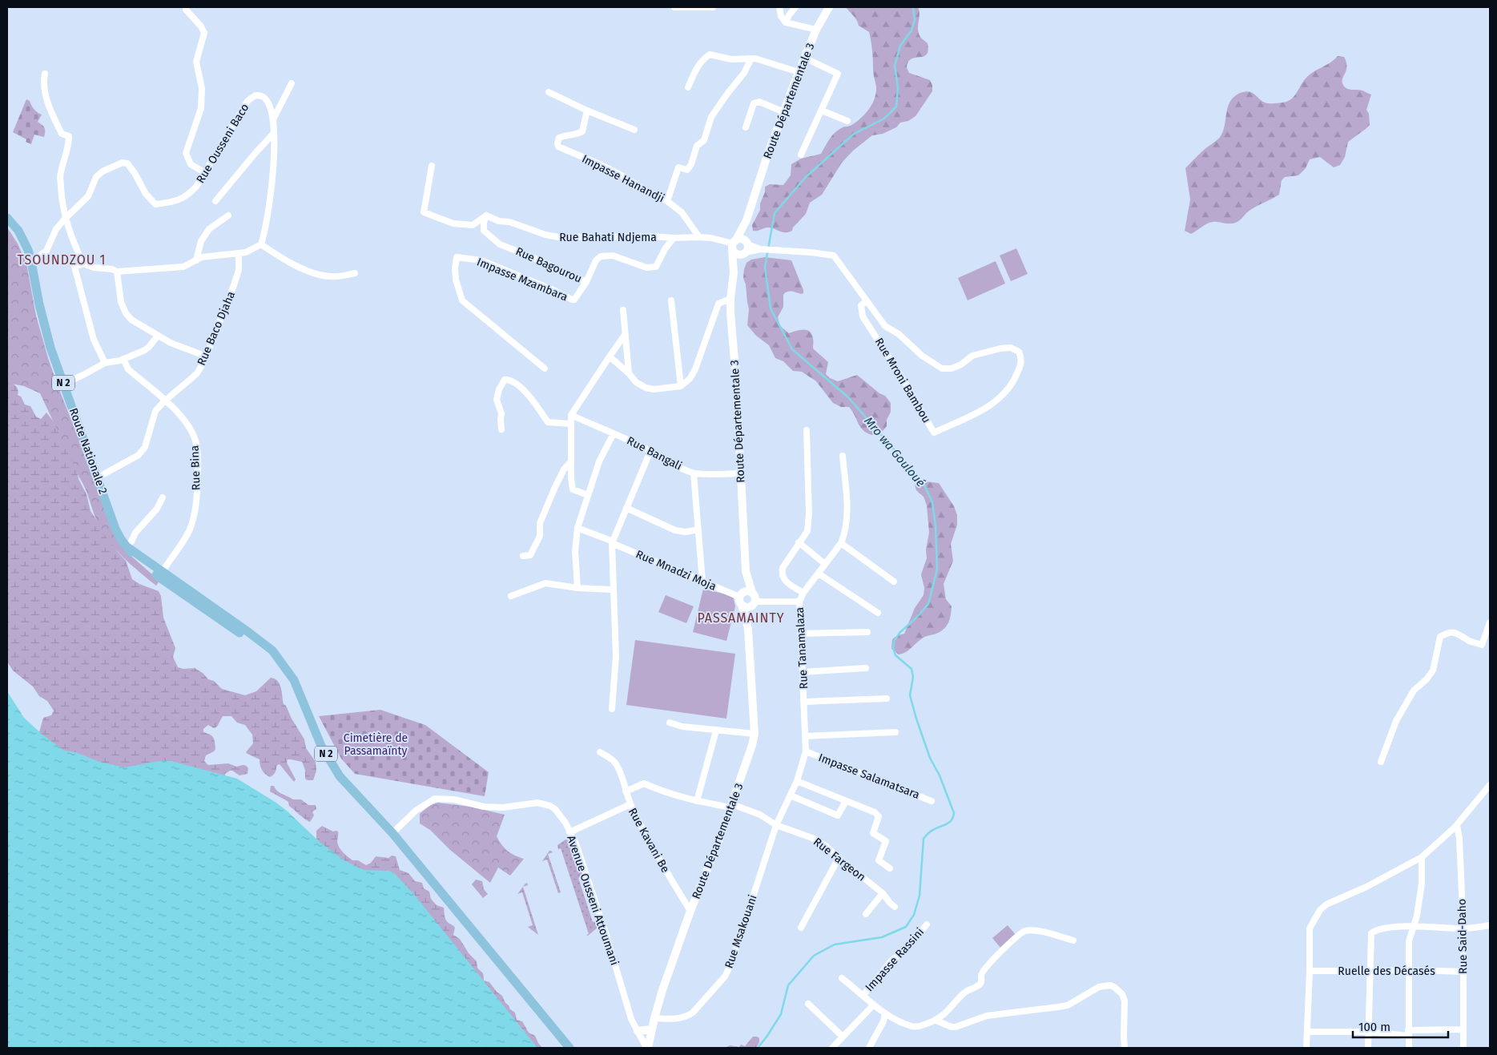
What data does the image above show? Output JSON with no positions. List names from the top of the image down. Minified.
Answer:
{"streets":{"main road":["Route Départementale 3","N 2","Route Nationale 2"],"street":["Rue Ousseni Baco","Impasse Hanandji","Rue Bahati Ndjema","Rue Bagourou","Impasse Mzambara","Rue Baco Djaha","Rue Mroni Bambou","Rue Bangali","Rue Bina","Rue Mnadzi Moja","Rue Tanamalaza","Impasse Salamatsara","Rue Kavani Be","Rue Fargeon","Avenue Ousseni Attoumani","Rue Msakouani","Rue Said-Daho","Impasse Rassini","Ruelle des Décasés"]},"crossings":[["Route Départementale 3","Rue Bahati Ndjema"],["Route Départementale 3","Rue Bangali"],["Route Départementale 3","Rue Mnadzi Moja"],["Route Départementale 3","Rue Kavani Be"],["Route Départementale 3","Rue Fargeon"],["Route Départementale 3","Avenue Ousseni Attoumani"],["Route Départementale 3","Rue Msakouani"],["Rue Ousseni Baco","Route Nationale 2"],["Impasse Hanandji","Rue Bahati Ndjema"],["Rue Bahati Ndjema","Rue Bagourou"],["Rue Bagourou","Impasse Mzambara"],["Rue Baco Djaha","Route Nationale 2"],["Rue Baco Djaha","Rue Bina"],["N 2","Route Nationale 2"],["N 2","Avenue Ousseni Attoumani"],["Route Nationale 2","Rue Bina"],["Route Nationale 2","Avenue Ousseni Attoumani"],["Rue Tanamalaza","Impasse Salamatsara"],["Rue Tanamalaza","Rue Fargeon"],["Rue Tanamalaza","Rue Msakouani"],["Rue Kavani Be","Avenue Ousseni Attoumani"],["Rue Fargeon","Rue Msakouani"],["Rue Said-Daho","Ruelle des Décasés"]],"districts":["TSOUNDZOU 1","PASSAMAINTY"],"water":["Mro wa Gouloué"],"parks":["Cimetière de Passamaïnty"],"scale_bar":"100 m"}
